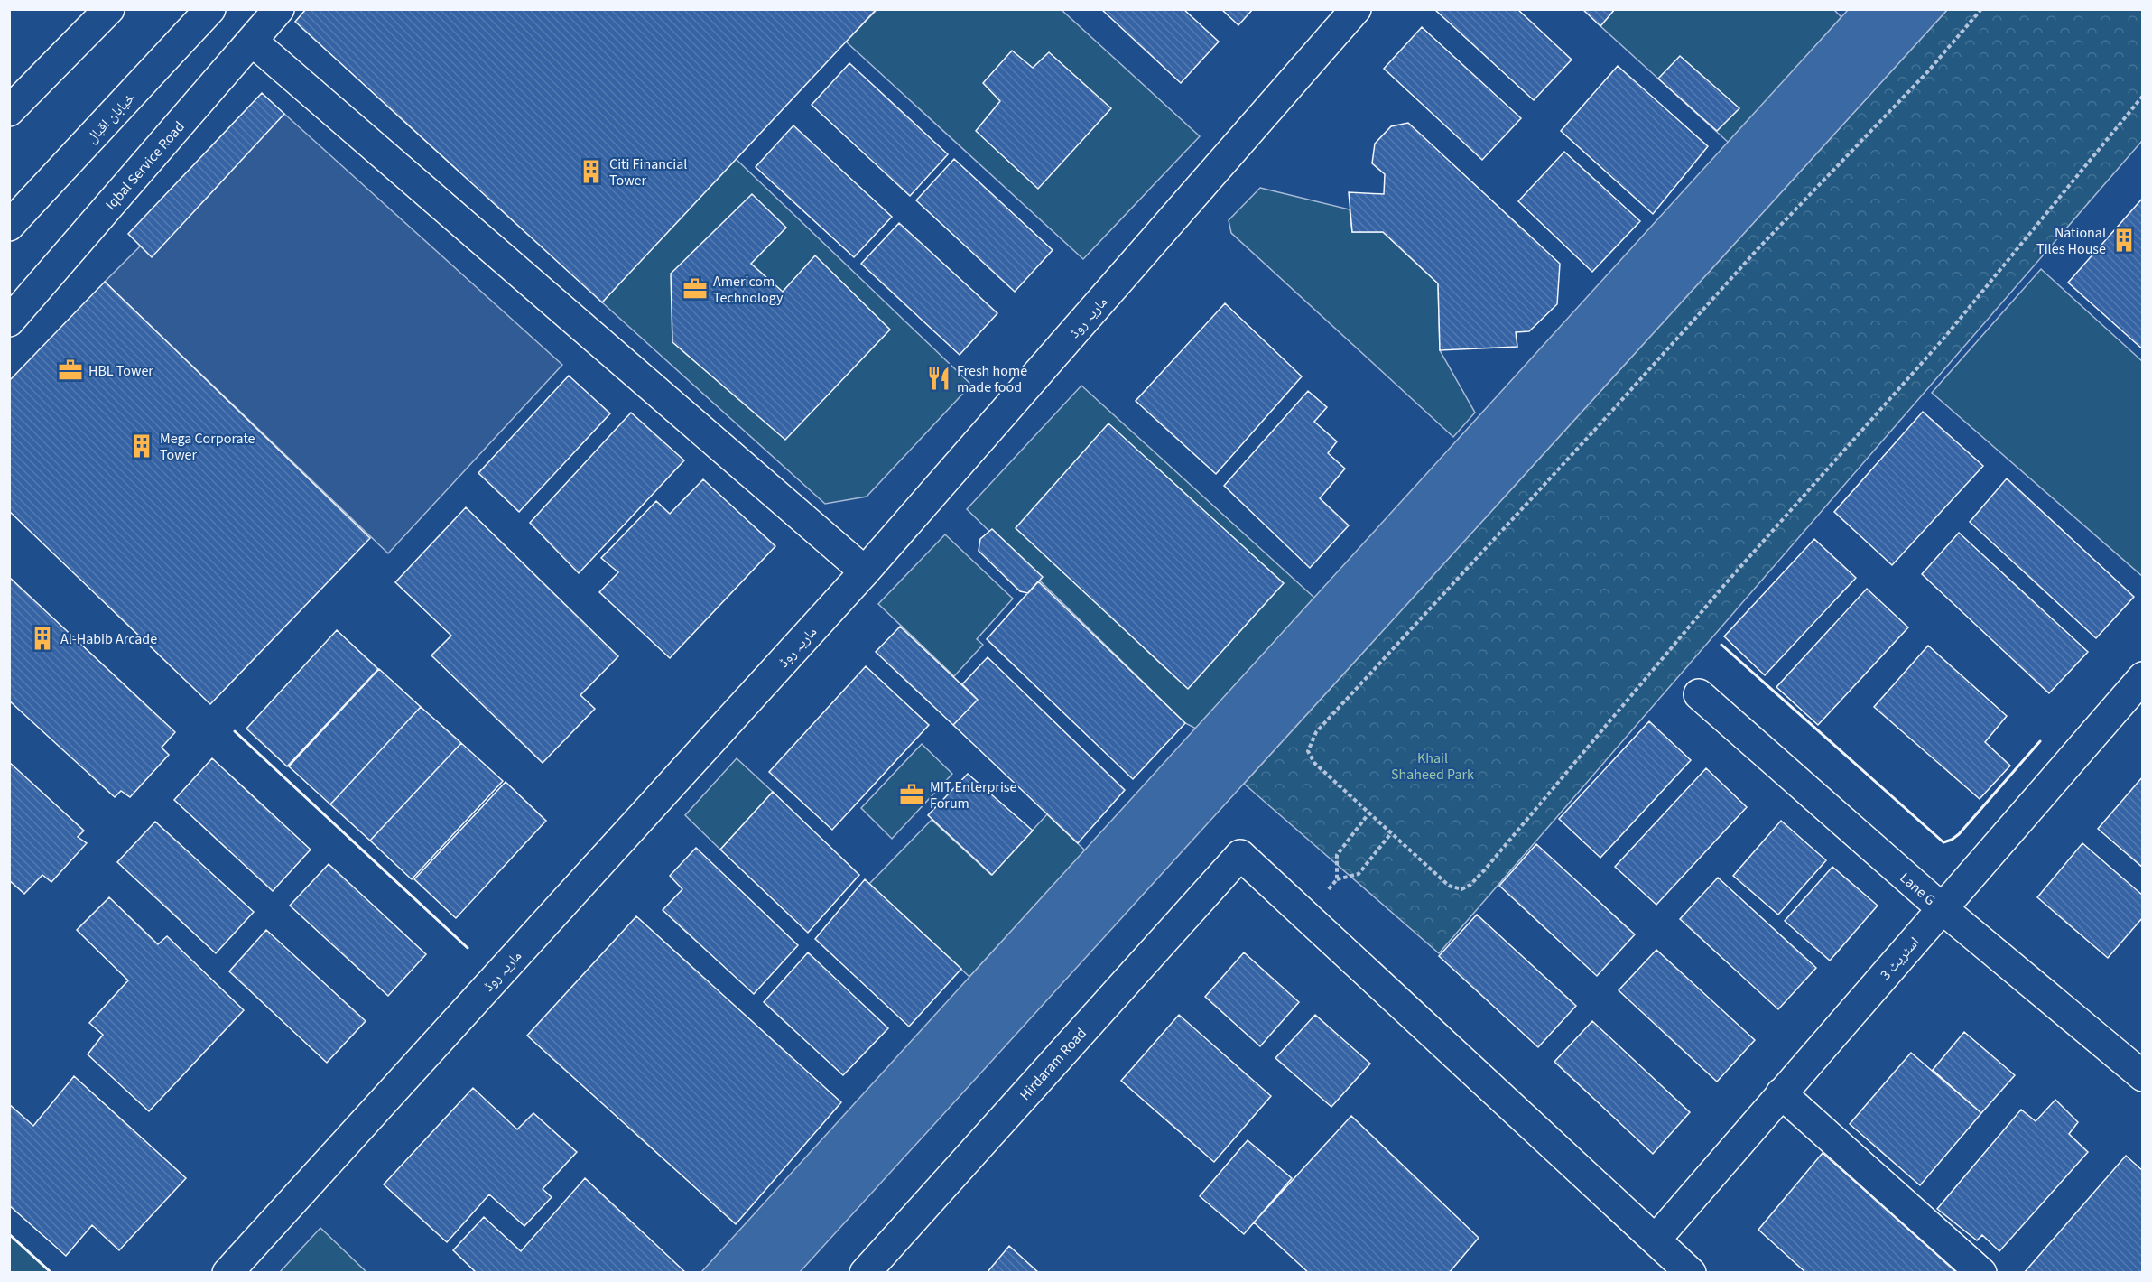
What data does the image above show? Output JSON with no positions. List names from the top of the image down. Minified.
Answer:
{"streets":{"street":["خیابان اقبال","Iqbal Service Road","ماریہ روڈ","Lane G","اسٹریٹ 3","Hirdaram Road"]},"crossings":[["Lane G","اسٹریٹ 3"],["اسٹریٹ 3","Hirdaram Road"]],"parks":["Khail Shaheed Park"],"places":{"building":["Citi Financial Tower","National Tiles House","Mega Corporate Tower","Al-Habib Arcade"],"office":["Americom Technology","HBL Tower","MIT Enterprise Forum"],"restaurant":["Fresh home made food"]}}
